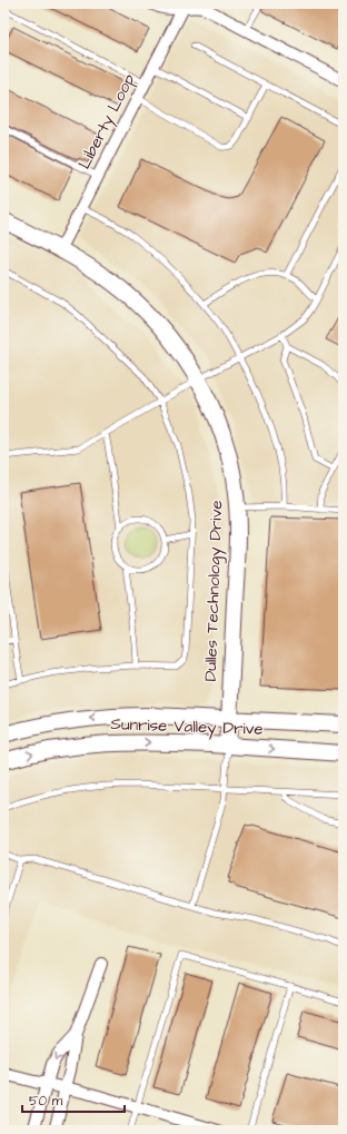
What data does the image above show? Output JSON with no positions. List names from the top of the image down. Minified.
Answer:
{"streets":{"main road":["Dulles Technology Drive","Sunrise Valley Drive"],"street":["Liberty Loop"]},"crossings":[["Liberty Loop","Dulles Technology Drive"],["Dulles Technology Drive","Sunrise Valley Drive"]],"scale_bar":"50 m"}
